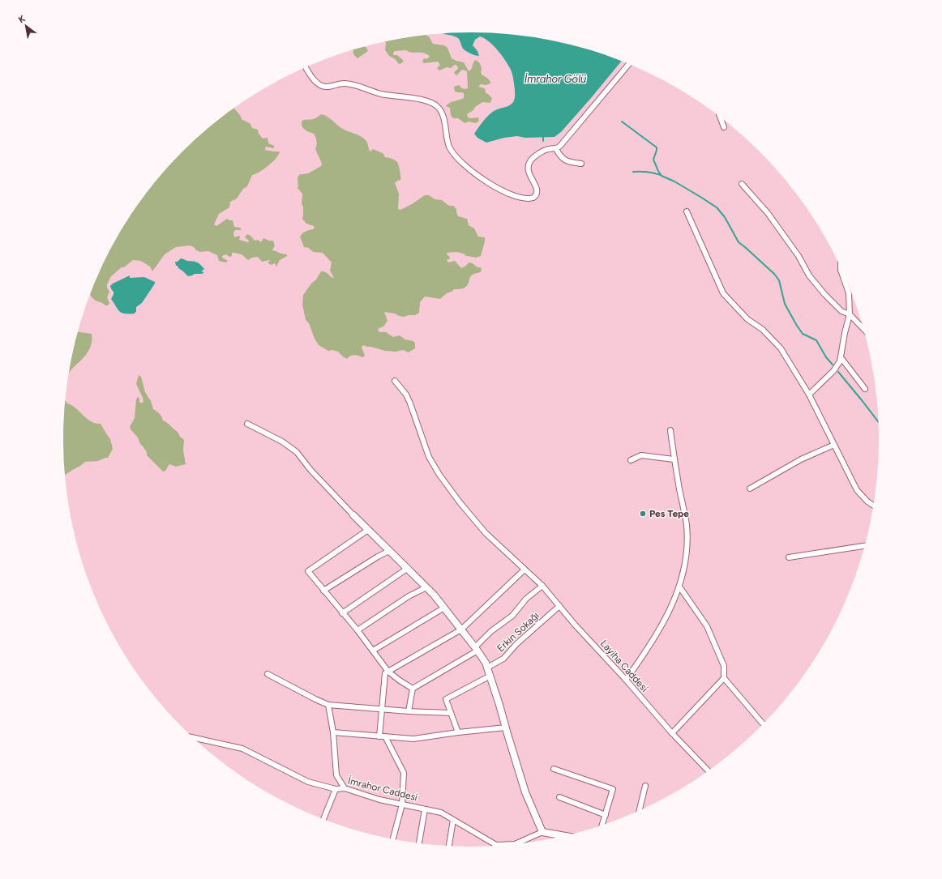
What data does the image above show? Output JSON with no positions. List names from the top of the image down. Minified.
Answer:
{"streets":{"street":["Erkin Sokağı","Layiha Caddesi","İmrahor Caddesi"]},"crossings":[["Erkin Sokağı","Layiha Caddesi"]],"water":["İmrahor Gölü"],"places":["Pes Tepe"],"north":"top left"}
